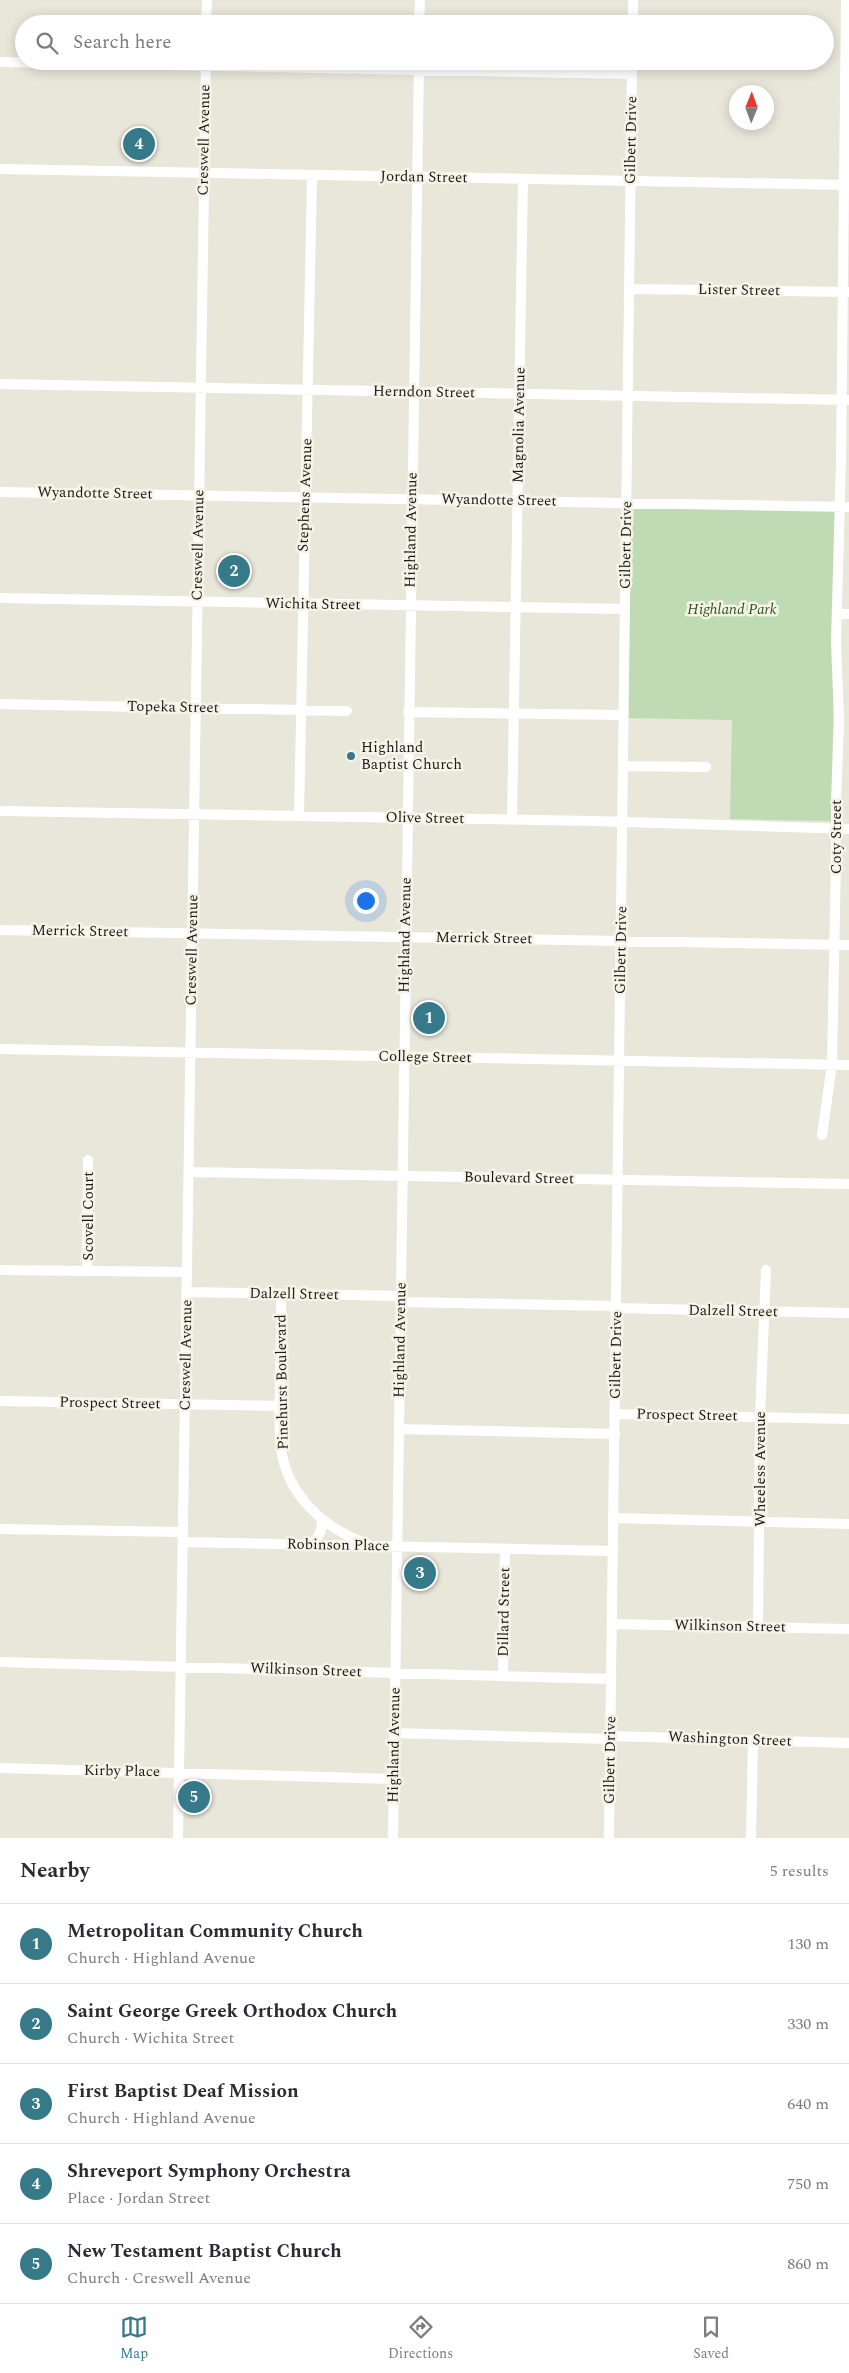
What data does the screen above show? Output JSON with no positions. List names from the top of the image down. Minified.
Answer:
{"streets":{"street":["Creswell Avenue","Gilbert Drive","Jordan Street","Lister Street","Herndon Street","Magnolia Avenue","Wyandotte Street","Stephens Avenue","Highland Avenue","Wichita Street","Topeka Street","Olive Street","Coty Street","Merrick Street","College Street","Boulevard Street","Scovell Court","Dalzell Street","Pinehurst Boulevard","Prospect Street","Wheeless Avenue","Robinson Place","Dillard Street","Wilkinson Street","Washington Street","Kirby Place"]},"crossings":[["Creswell Avenue","Jordan Street"],["Creswell Avenue","Herndon Street"],["Creswell Avenue","Wyandotte Street"],["Creswell Avenue","Wichita Street"],["Creswell Avenue","Topeka Street"],["Creswell Avenue","Olive Street"],["Creswell Avenue","Merrick Street"],["Creswell Avenue","College Street"],["Creswell Avenue","Boulevard Street"],["Creswell Avenue","Dalzell Street"],["Creswell Avenue","Prospect Street"],["Creswell Avenue","Robinson Place"],["Creswell Avenue","Wilkinson Street"],["Creswell Avenue","Kirby Place"],["Gilbert Drive","Jordan Street"],["Gilbert Drive","Lister Street"],["Gilbert Drive","Herndon Street"],["Gilbert Drive","Wyandotte Street"],["Gilbert Drive","Wichita Street"],["Gilbert Drive","Olive Street"],["Gilbert Drive","Merrick Street"],["Gilbert Drive","College Street"],["Gilbert Drive","Boulevard Street"],["Gilbert Drive","Dalzell Street"],["Gilbert Drive","Prospect Street"],["Gilbert Drive","Robinson Place"],["Gilbert Drive","Wilkinson Street"],["Gilbert Drive","Washington Street"],["Jordan Street","Magnolia Avenue"],["Jordan Street","Stephens Avenue"],["Jordan Street","Highland Avenue"],["Jordan Street","Coty Street"],["Lister Street","Coty Street"],["Herndon Street","Magnolia Avenue"],["Herndon Street","Stephens Avenue"],["Herndon Street","Highland Avenue"],["Herndon Street","Coty Street"],["Magnolia Avenue","Wyandotte Street"],["Magnolia Avenue","Wichita Street"],["Magnolia Avenue","Olive Street"],["Wyandotte Street","Stephens Avenue"],["Wyandotte Street","Highland Avenue"],["Wyandotte Street","Coty Street"],["Stephens Avenue","Wichita Street"],["Stephens Avenue","Topeka Street"],["Stephens Avenue","Olive Street"],["Highland Avenue","Wichita Street"],["Highland Avenue","Olive Street"],["Highland Avenue","Merrick Street"],["Highland Avenue","College Street"],["Highland Avenue","Boulevard Street"],["Highland Avenue","Dalzell Street"],["Highland Avenue","Robinson Place"],["Highland Avenue","Wilkinson Street"],["Highland Avenue","Washington Street"],["Highland Avenue","Kirby Place"],["Olive Street","Coty Street"],["Coty Street","Merrick Street"],["Coty Street","College Street"],["Dalzell Street","Pinehurst Boulevard"],["Dalzell Street","Wheeless Avenue"],["Pinehurst Boulevard","Prospect Street"],["Pinehurst Boulevard","Robinson Place"],["Prospect Street","Wheeless Avenue"],["Wheeless Avenue","Wilkinson Street"],["Robinson Place","Dillard Street"],["Dillard Street","Wilkinson Street"]],"parks":["Highland Park"],"places":["Highland Baptist Church"],"north":"top","page":{"search":"Search here","pins":["4","2","1","3","5"],"heading":["Nearby","5 results"],"list":[{"mark":"1","name":"Metropolitan Community Church","note":"Church · Highland Avenue","value":"130 m"},{"mark":"2","name":"Saint George Greek Orthodox Church","note":"Church · Wichita Street","value":"330 m"},{"mark":"3","name":"First Baptist Deaf Mission","note":"Church · Highland Avenue","value":"640 m"},{"mark":"4","name":"Shreveport Symphony Orchestra","note":"Place · Jordan Street","value":"750 m"},{"mark":"5","name":"New Testament Baptist Church","note":"Church · Creswell Avenue","value":"860 m"}],"nav":["Map","Directions","Saved"]}}
